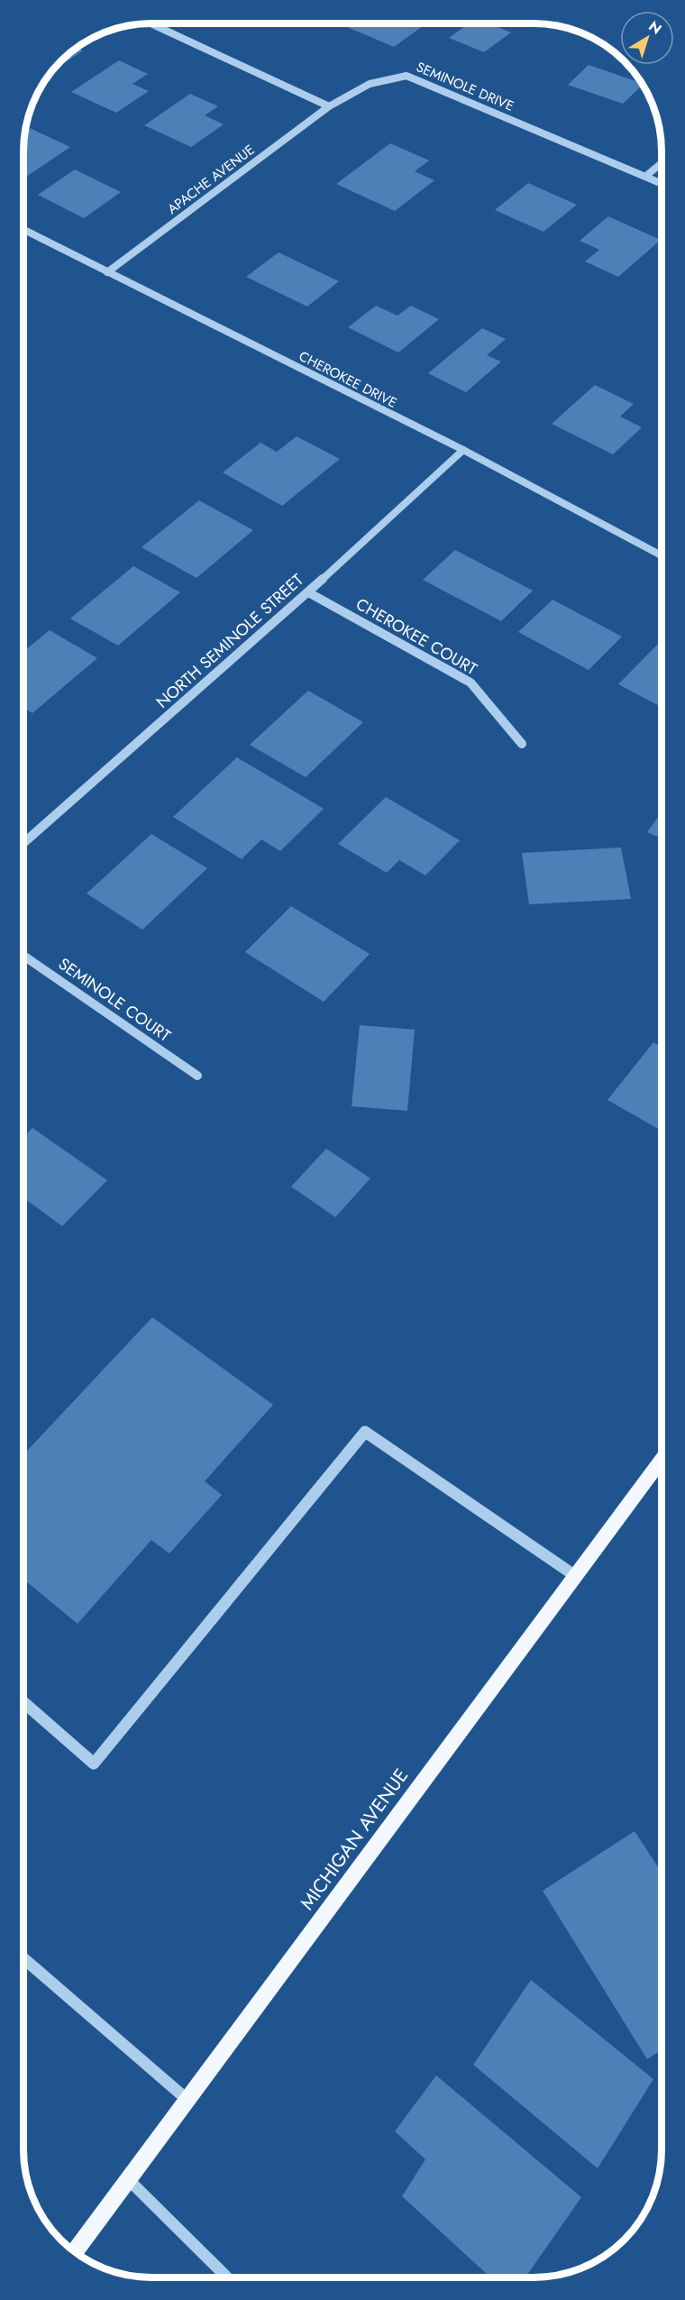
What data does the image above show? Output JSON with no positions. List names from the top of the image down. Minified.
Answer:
{"streets":{"main road":["MICHIGAN AVENUE"],"street":["SEMINOLE DRIVE","APACHE AVENUE","CHEROKEE DRIVE","CHEROKEE COURT","NORTH SEMINOLE STREET","SEMINOLE COURT"]},"crossings":[["SEMINOLE DRIVE","APACHE AVENUE"],["APACHE AVENUE","CHEROKEE DRIVE"],["CHEROKEE DRIVE","NORTH SEMINOLE STREET"],["CHEROKEE COURT","NORTH SEMINOLE STREET"]],"north":"top right"}
